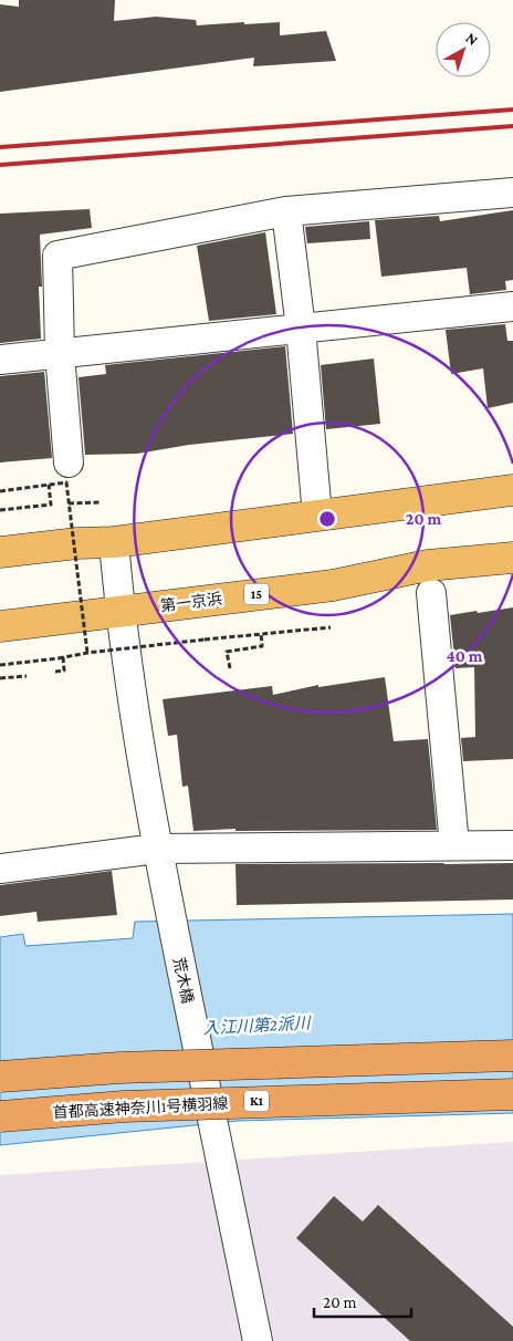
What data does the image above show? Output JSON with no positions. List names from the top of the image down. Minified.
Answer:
{"streets":{"highway":["15","第一京浜","K1","首都高速神奈川1号横羽線"],"street":["荒木橋"]},"crossings":[["第一京浜","荒木橋"]],"water":["入江川第2派川"],"scale_bar":"20 m","north":"top right","rings":["20 m","40 m"]}
